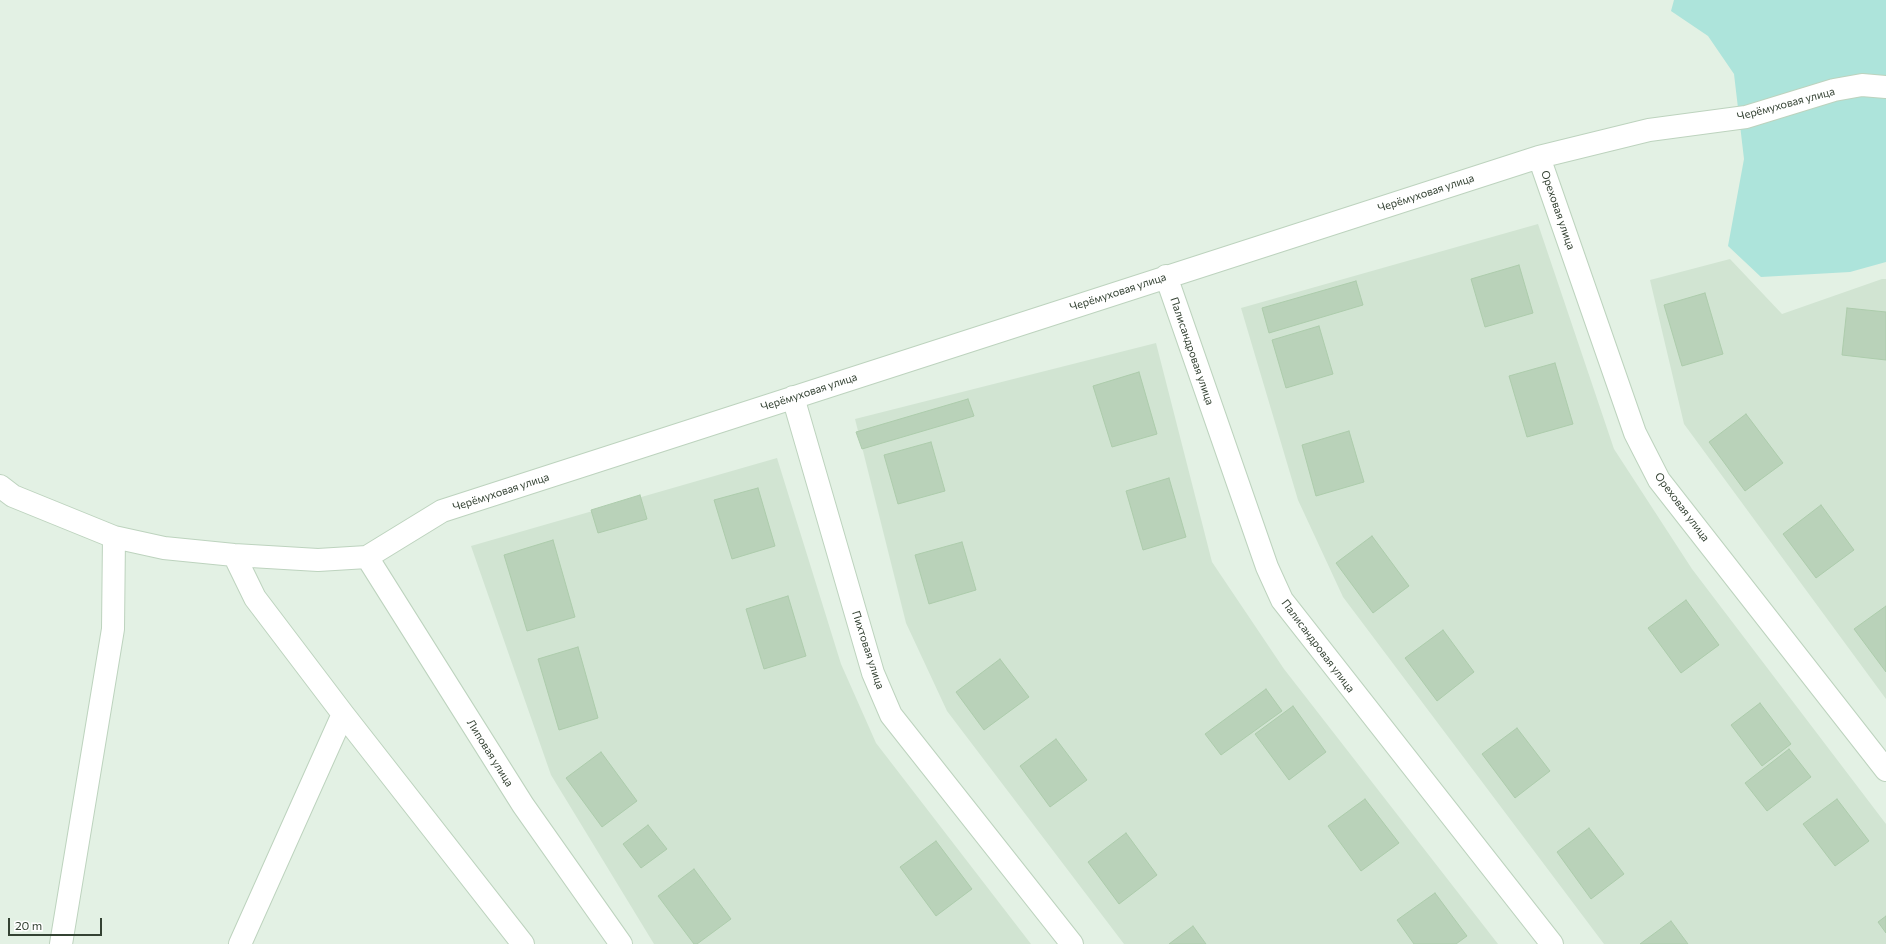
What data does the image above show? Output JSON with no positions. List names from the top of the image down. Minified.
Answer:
{"streets":{"street":["Черёмуховая улица","Ореховая улица","Палисандровая улица","Пихтовая улица","Липовая улица"]},"crossings":[["Черёмуховая улица","Ореховая улица"],["Черёмуховая улица","Палисандровая улица"],["Черёмуховая улица","Пихтовая улица"],["Черёмуховая улица","Липовая улица"]],"scale_bar":"20 m"}
